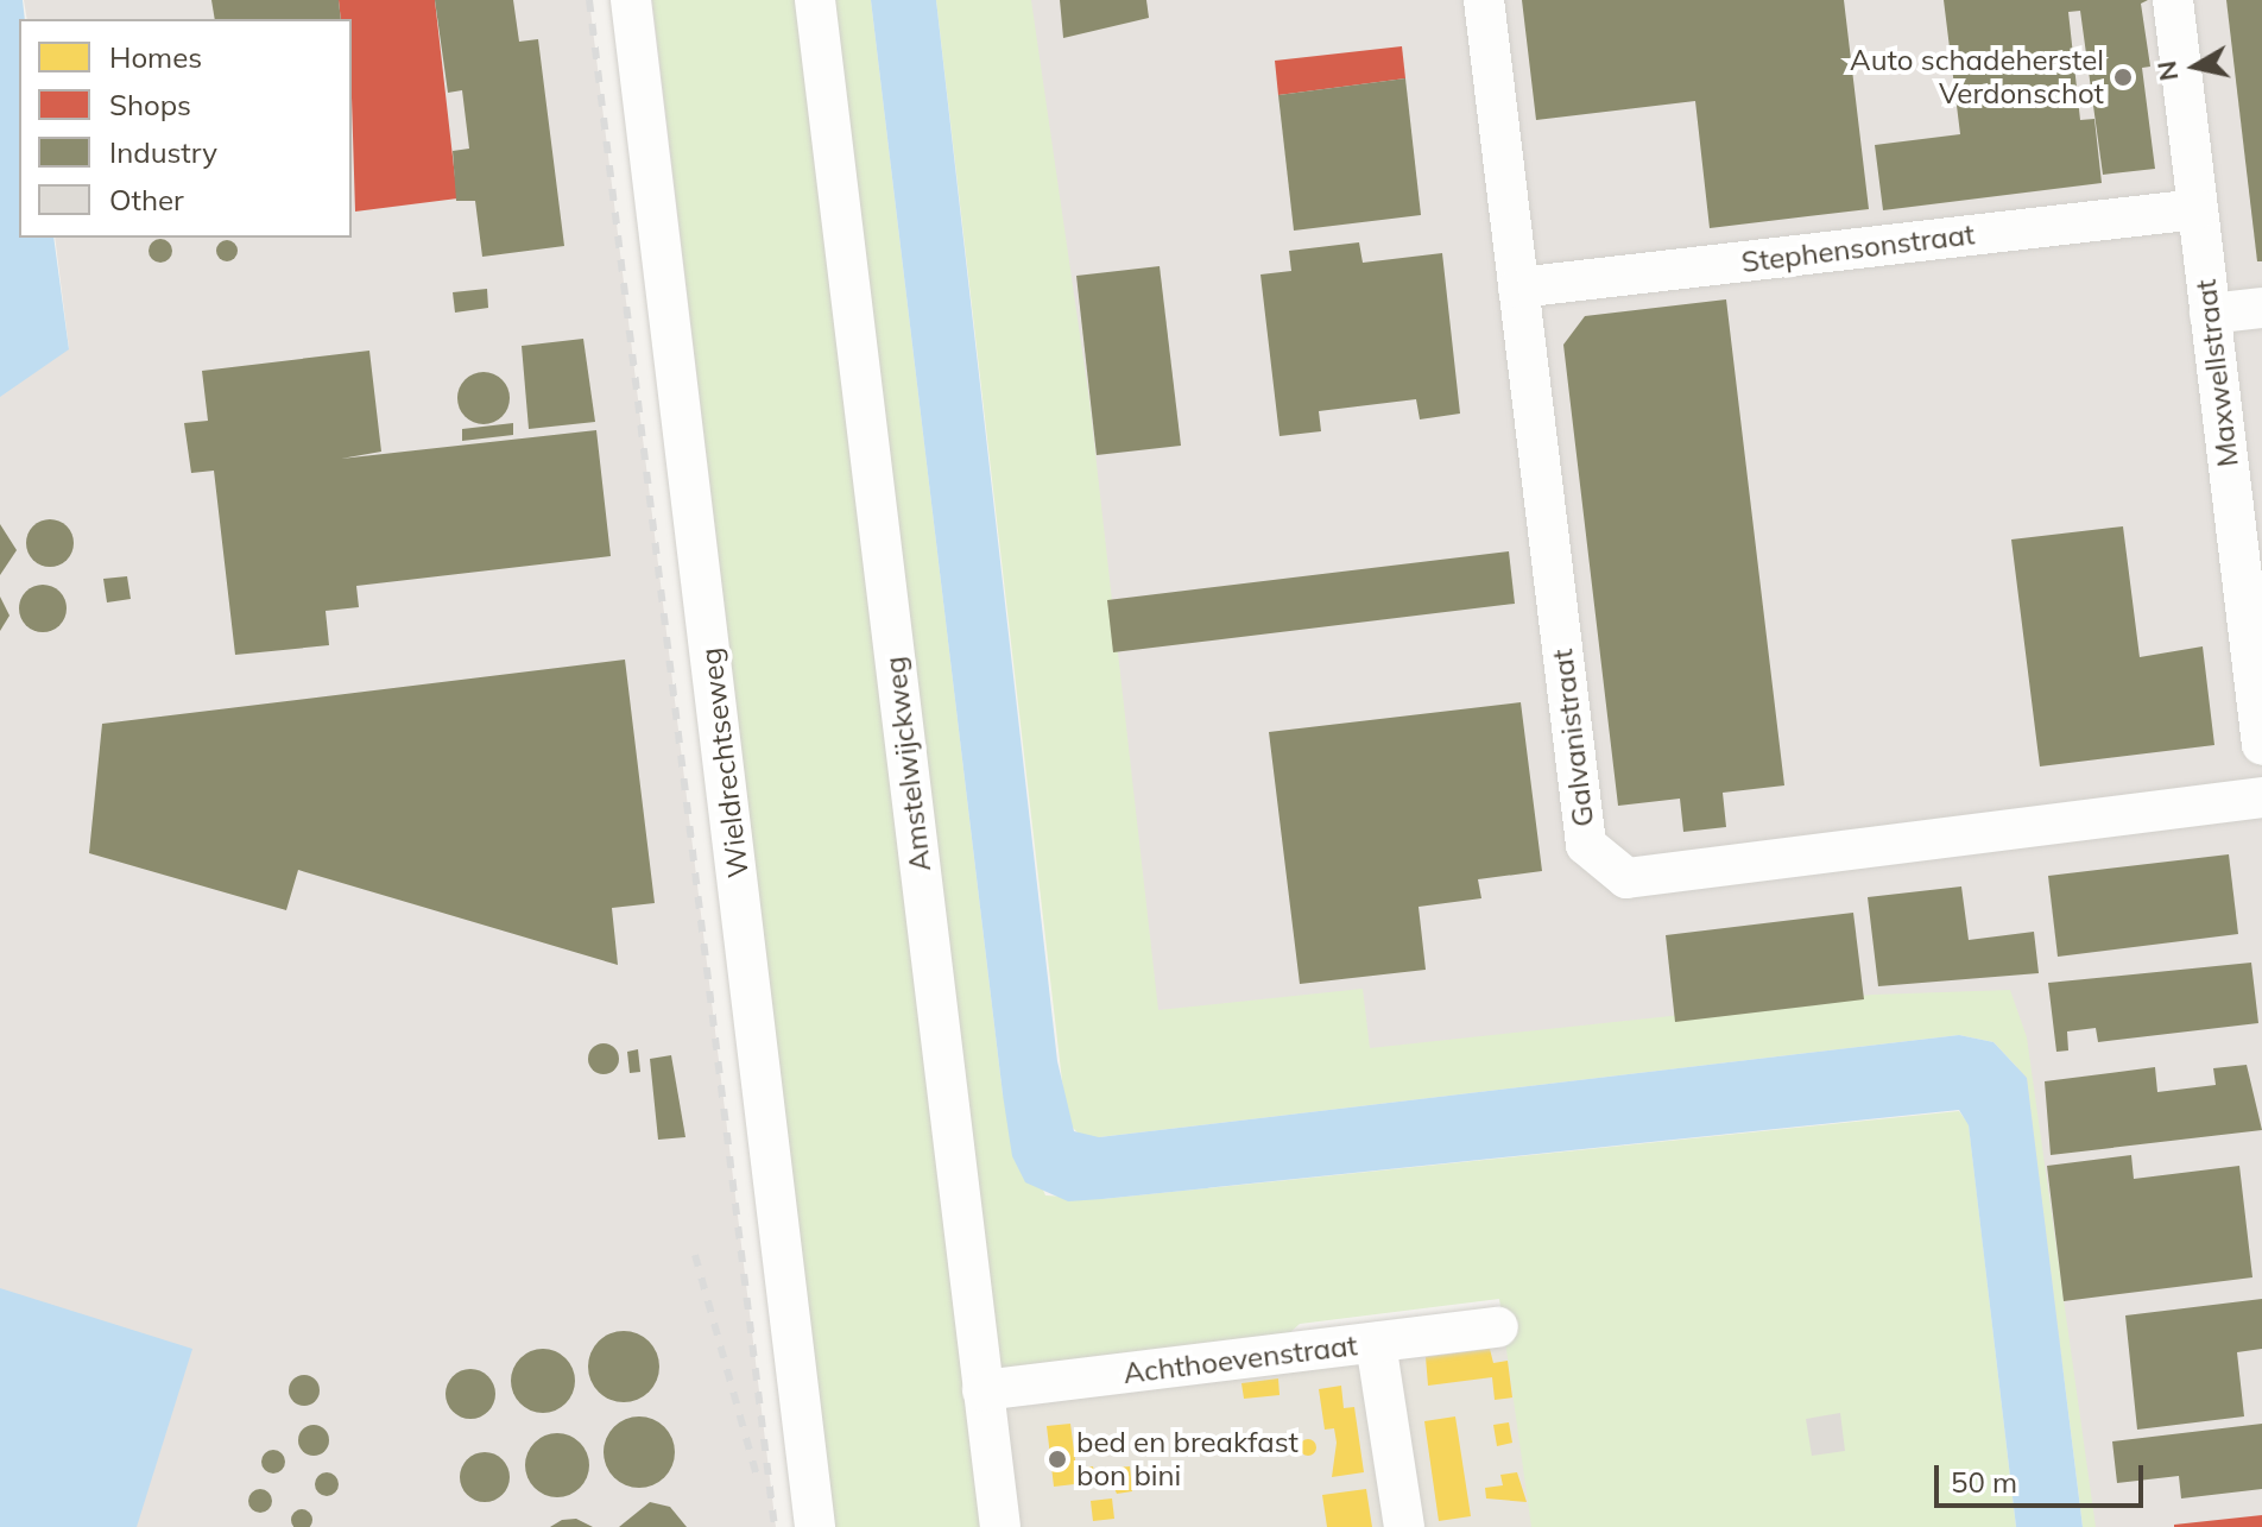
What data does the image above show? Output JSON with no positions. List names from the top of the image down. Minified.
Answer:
{"streets":{"street":["Stephensonstraat","Maxwellstraat","Galvanistraat","Wieldrechtseweg","Amstelwijckweg","Achthoevenstraat"]},"crossings":[["Stephensonstraat","Maxwellstraat"],["Stephensonstraat","Galvanistraat"],["Amstelwijckweg","Achthoevenstraat"]],"places":["Auto schadeherstel Verdonschot","bed en breakfast bon bini"],"legend":["Homes","Shops","Industry","Other"],"scale_bar":"50 m","north":"left"}
